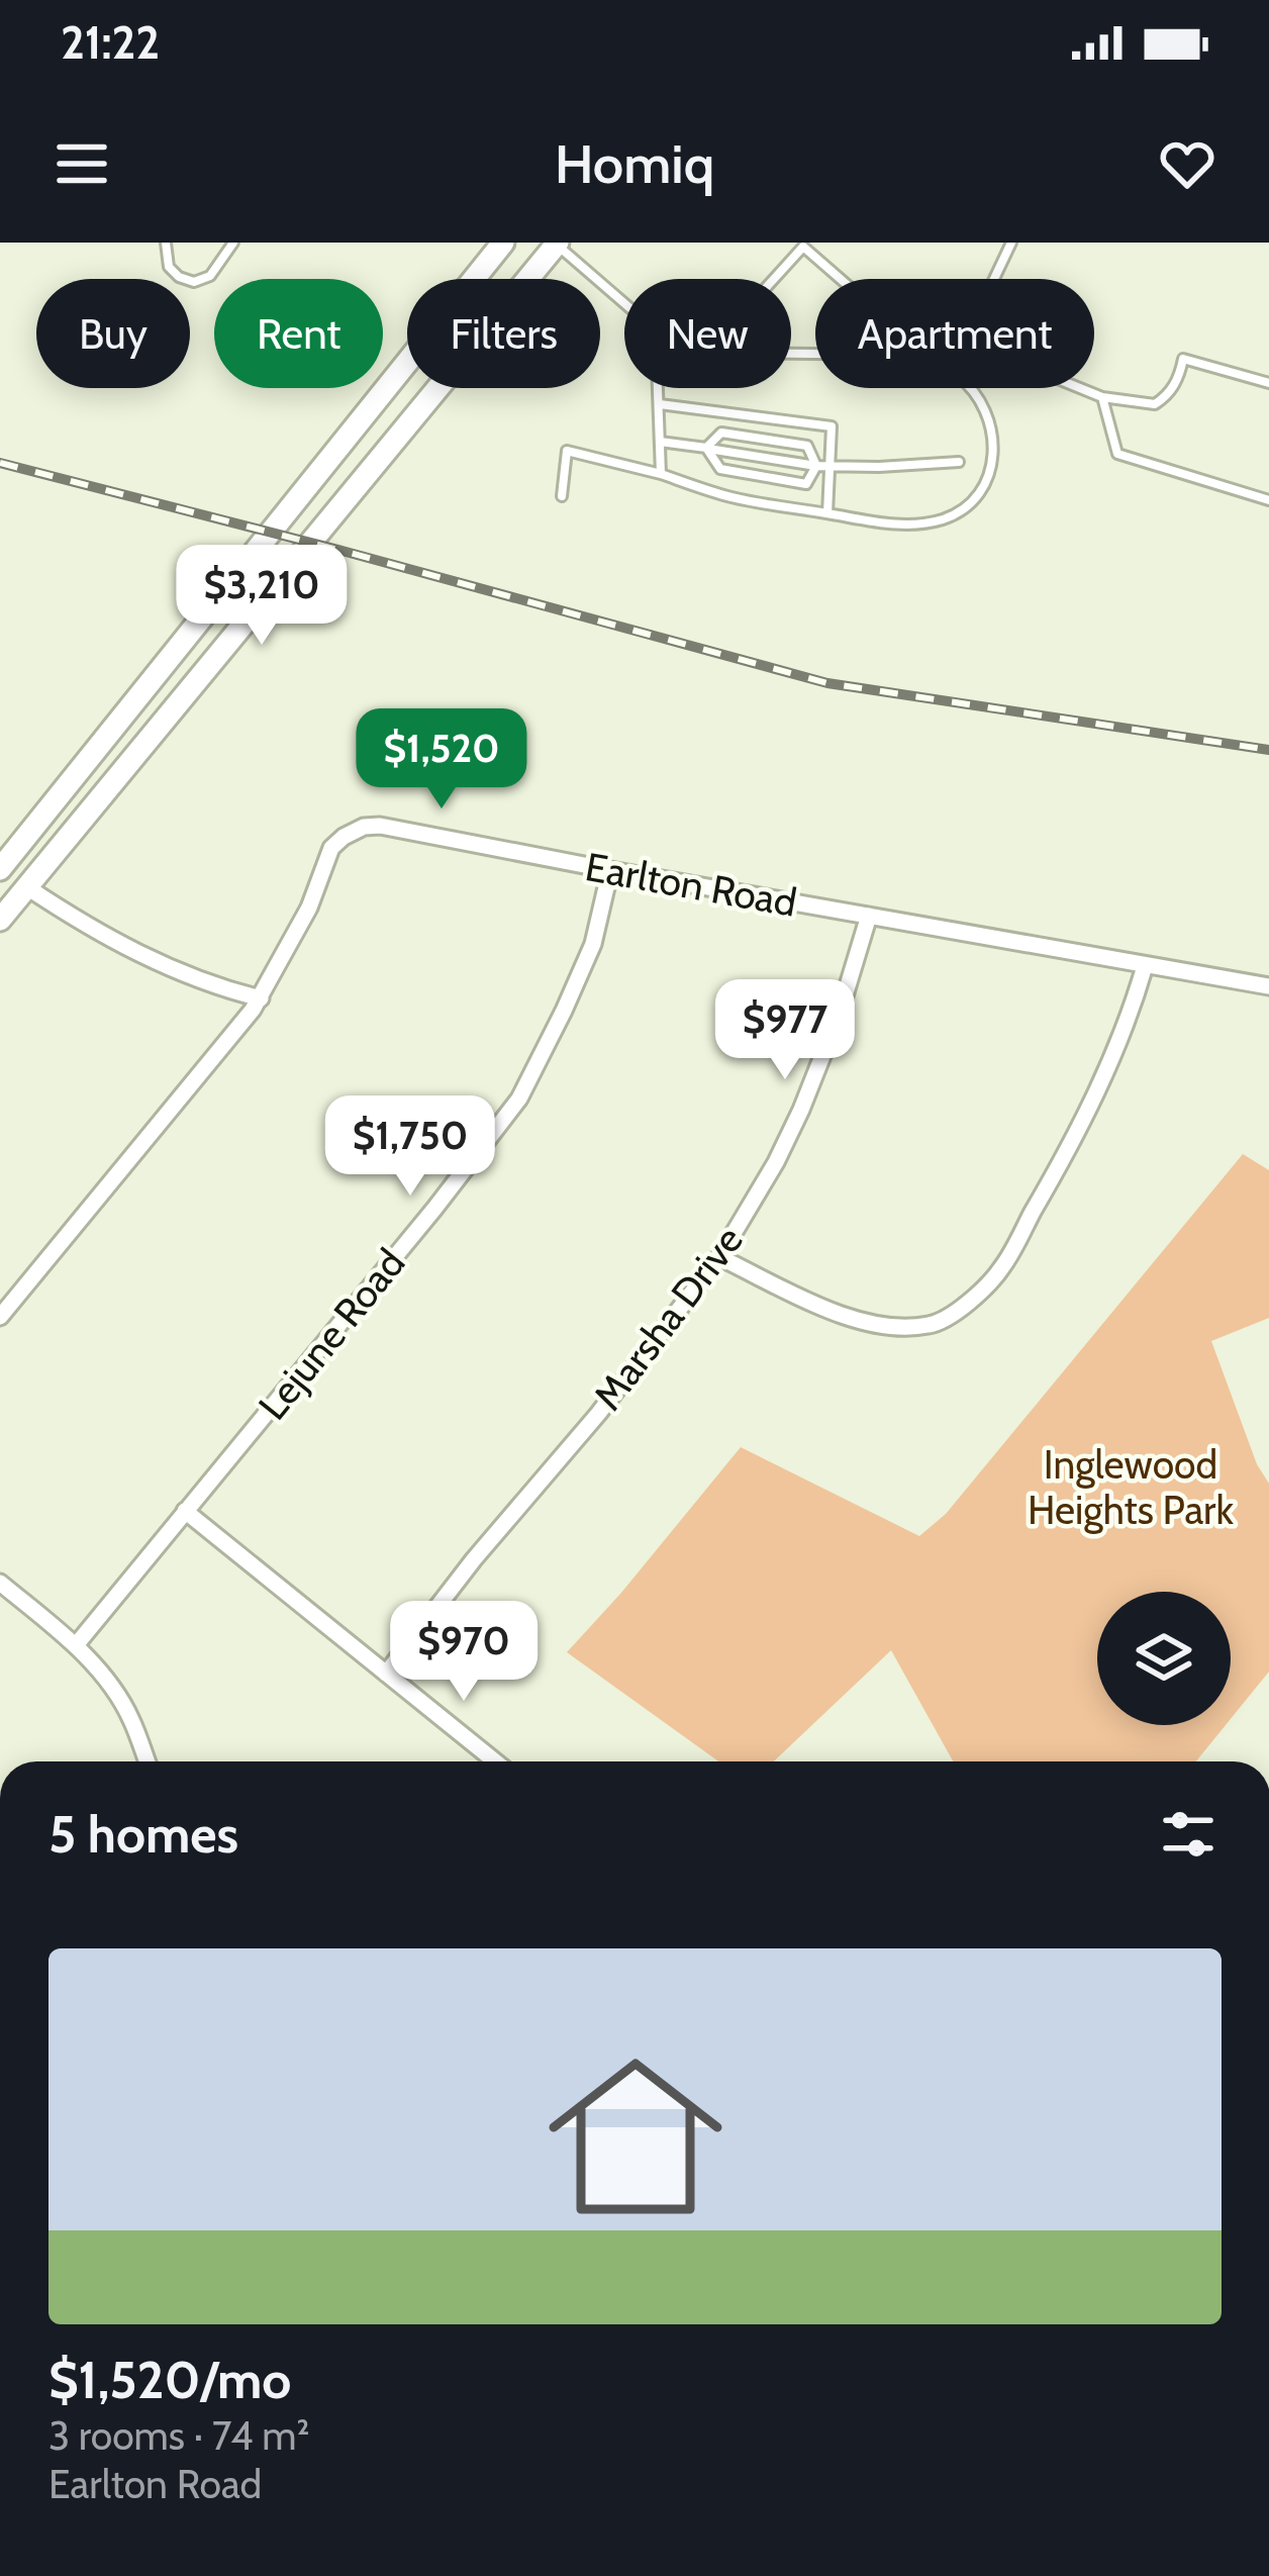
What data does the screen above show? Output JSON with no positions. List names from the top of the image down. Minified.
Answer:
{"streets":{"street":["Earlton Road","Marsha Drive","Lejune Road"]},"crossings":[["Earlton Road","Marsha Drive"],["Earlton Road","Lejune Road"]],"parks":["Inglewood Heights Park"],"page":{"status":"21:22","header":"Homiq","chip":["Buy","Rent","Filters","New","Apartment"],"price":["$3,210","$1,520","$977","$1,750","$970"],"heading":"5 homes","list":[{"name":"$1,520/mo","note":"3 rooms · 74 m² · Earlton Road"}]}}
